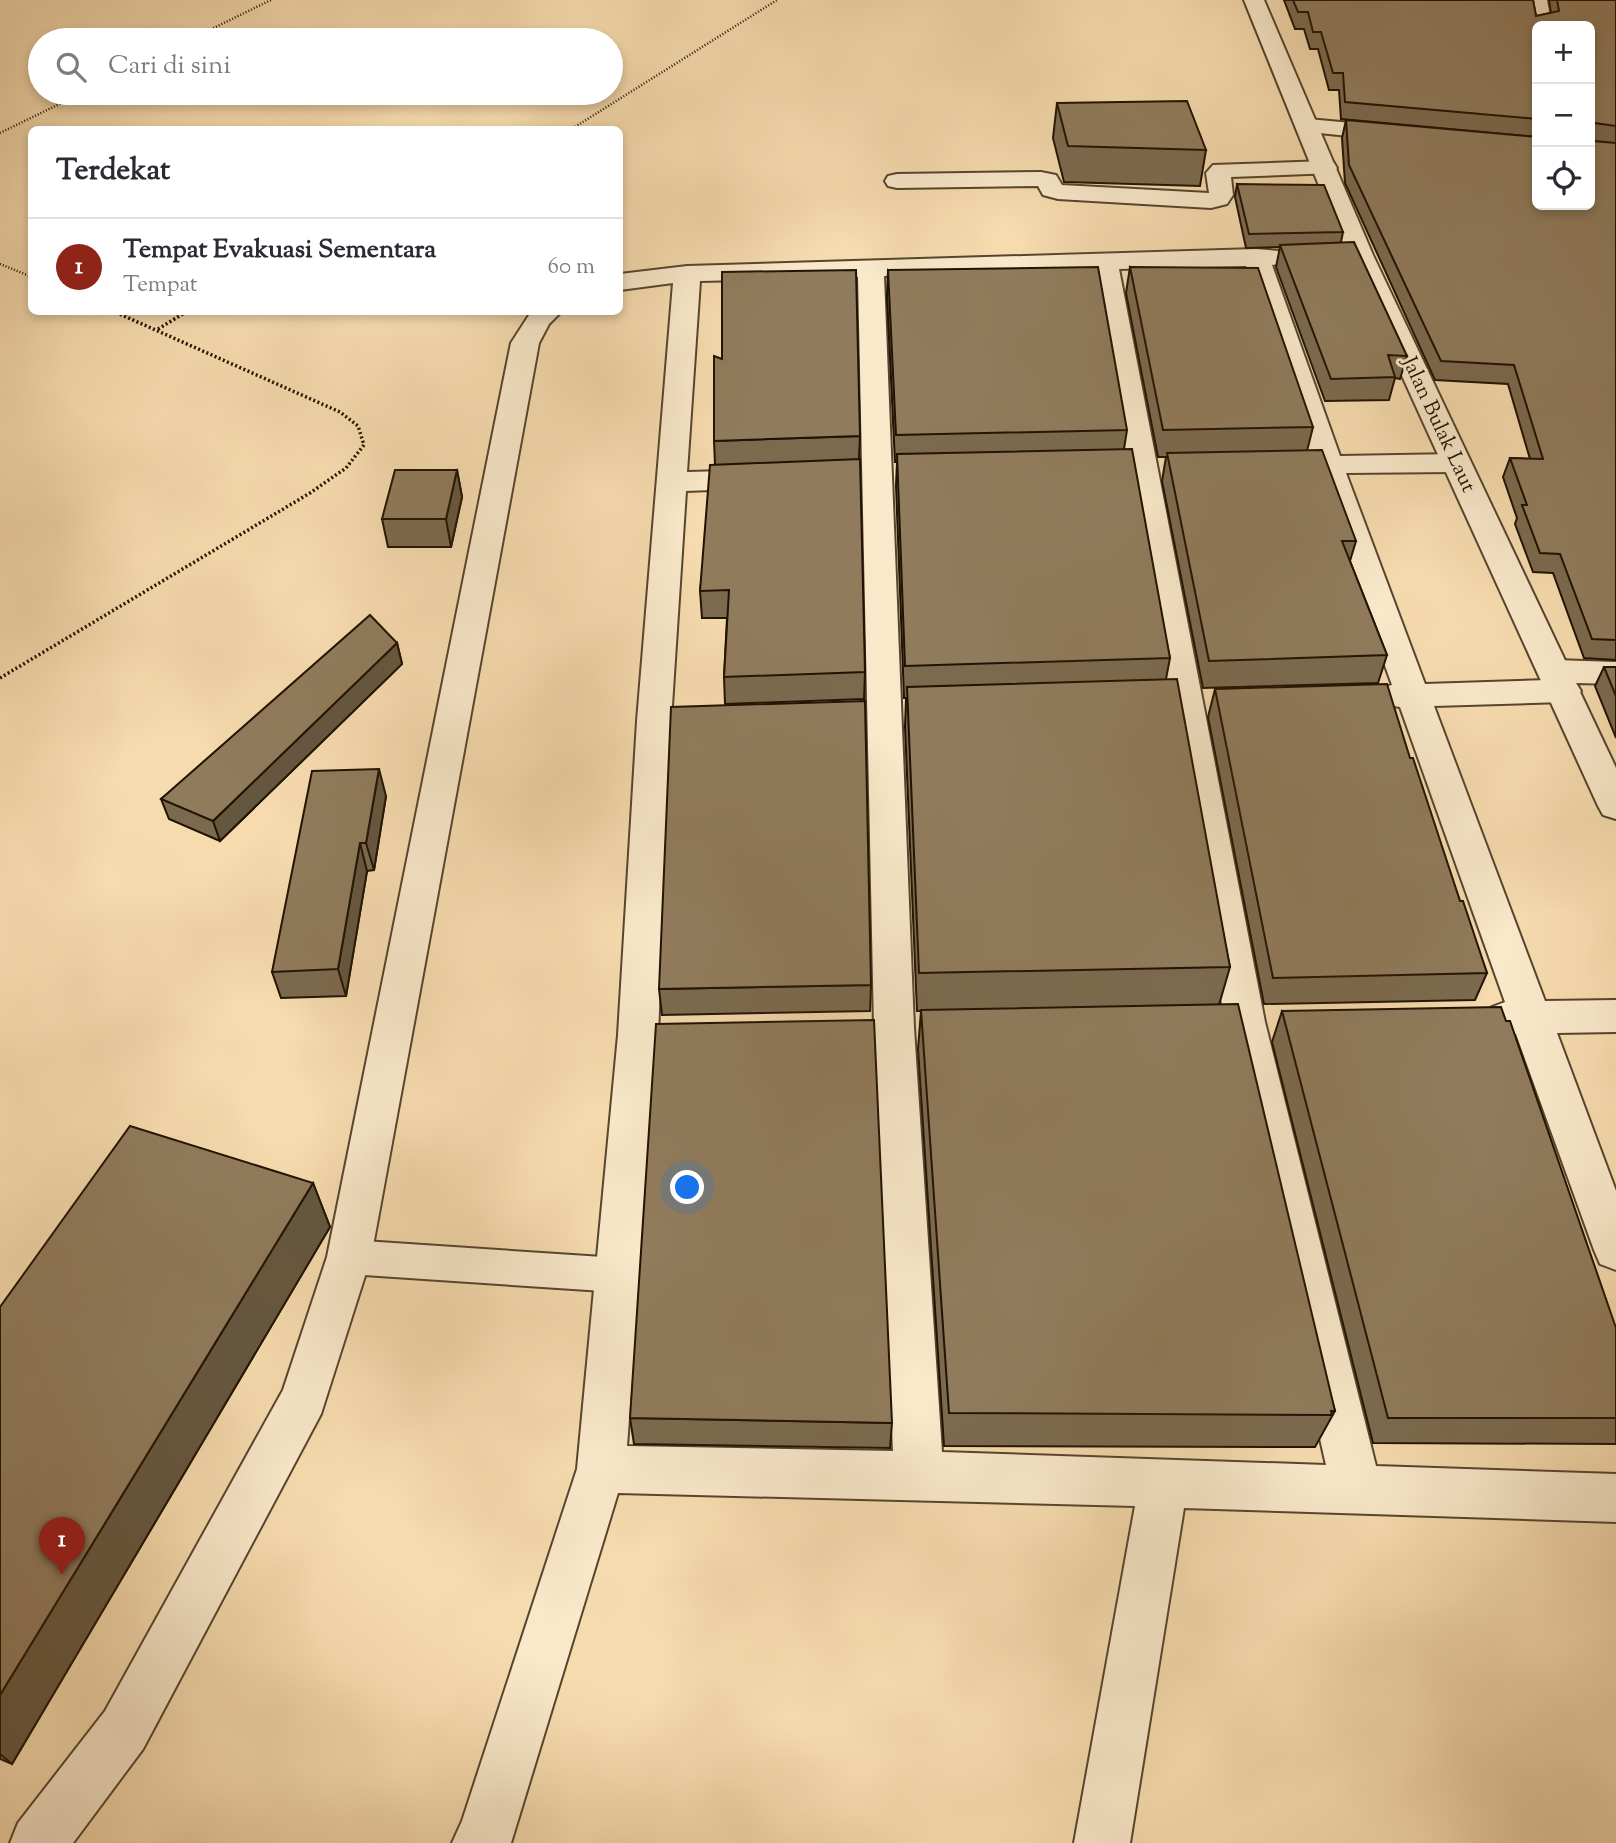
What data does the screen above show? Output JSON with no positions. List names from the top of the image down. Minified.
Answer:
{"streets":{"street":["Jalan Bulak Laut"]},"page":{"map_buttons":["+","−"],"search":"Cari di sini","heading":"Terdekat","list":[{"mark":"1","name":"Tempat Evakuasi Sementara","note":"Tempat","value":"60 m"}],"pins":"1"}}
